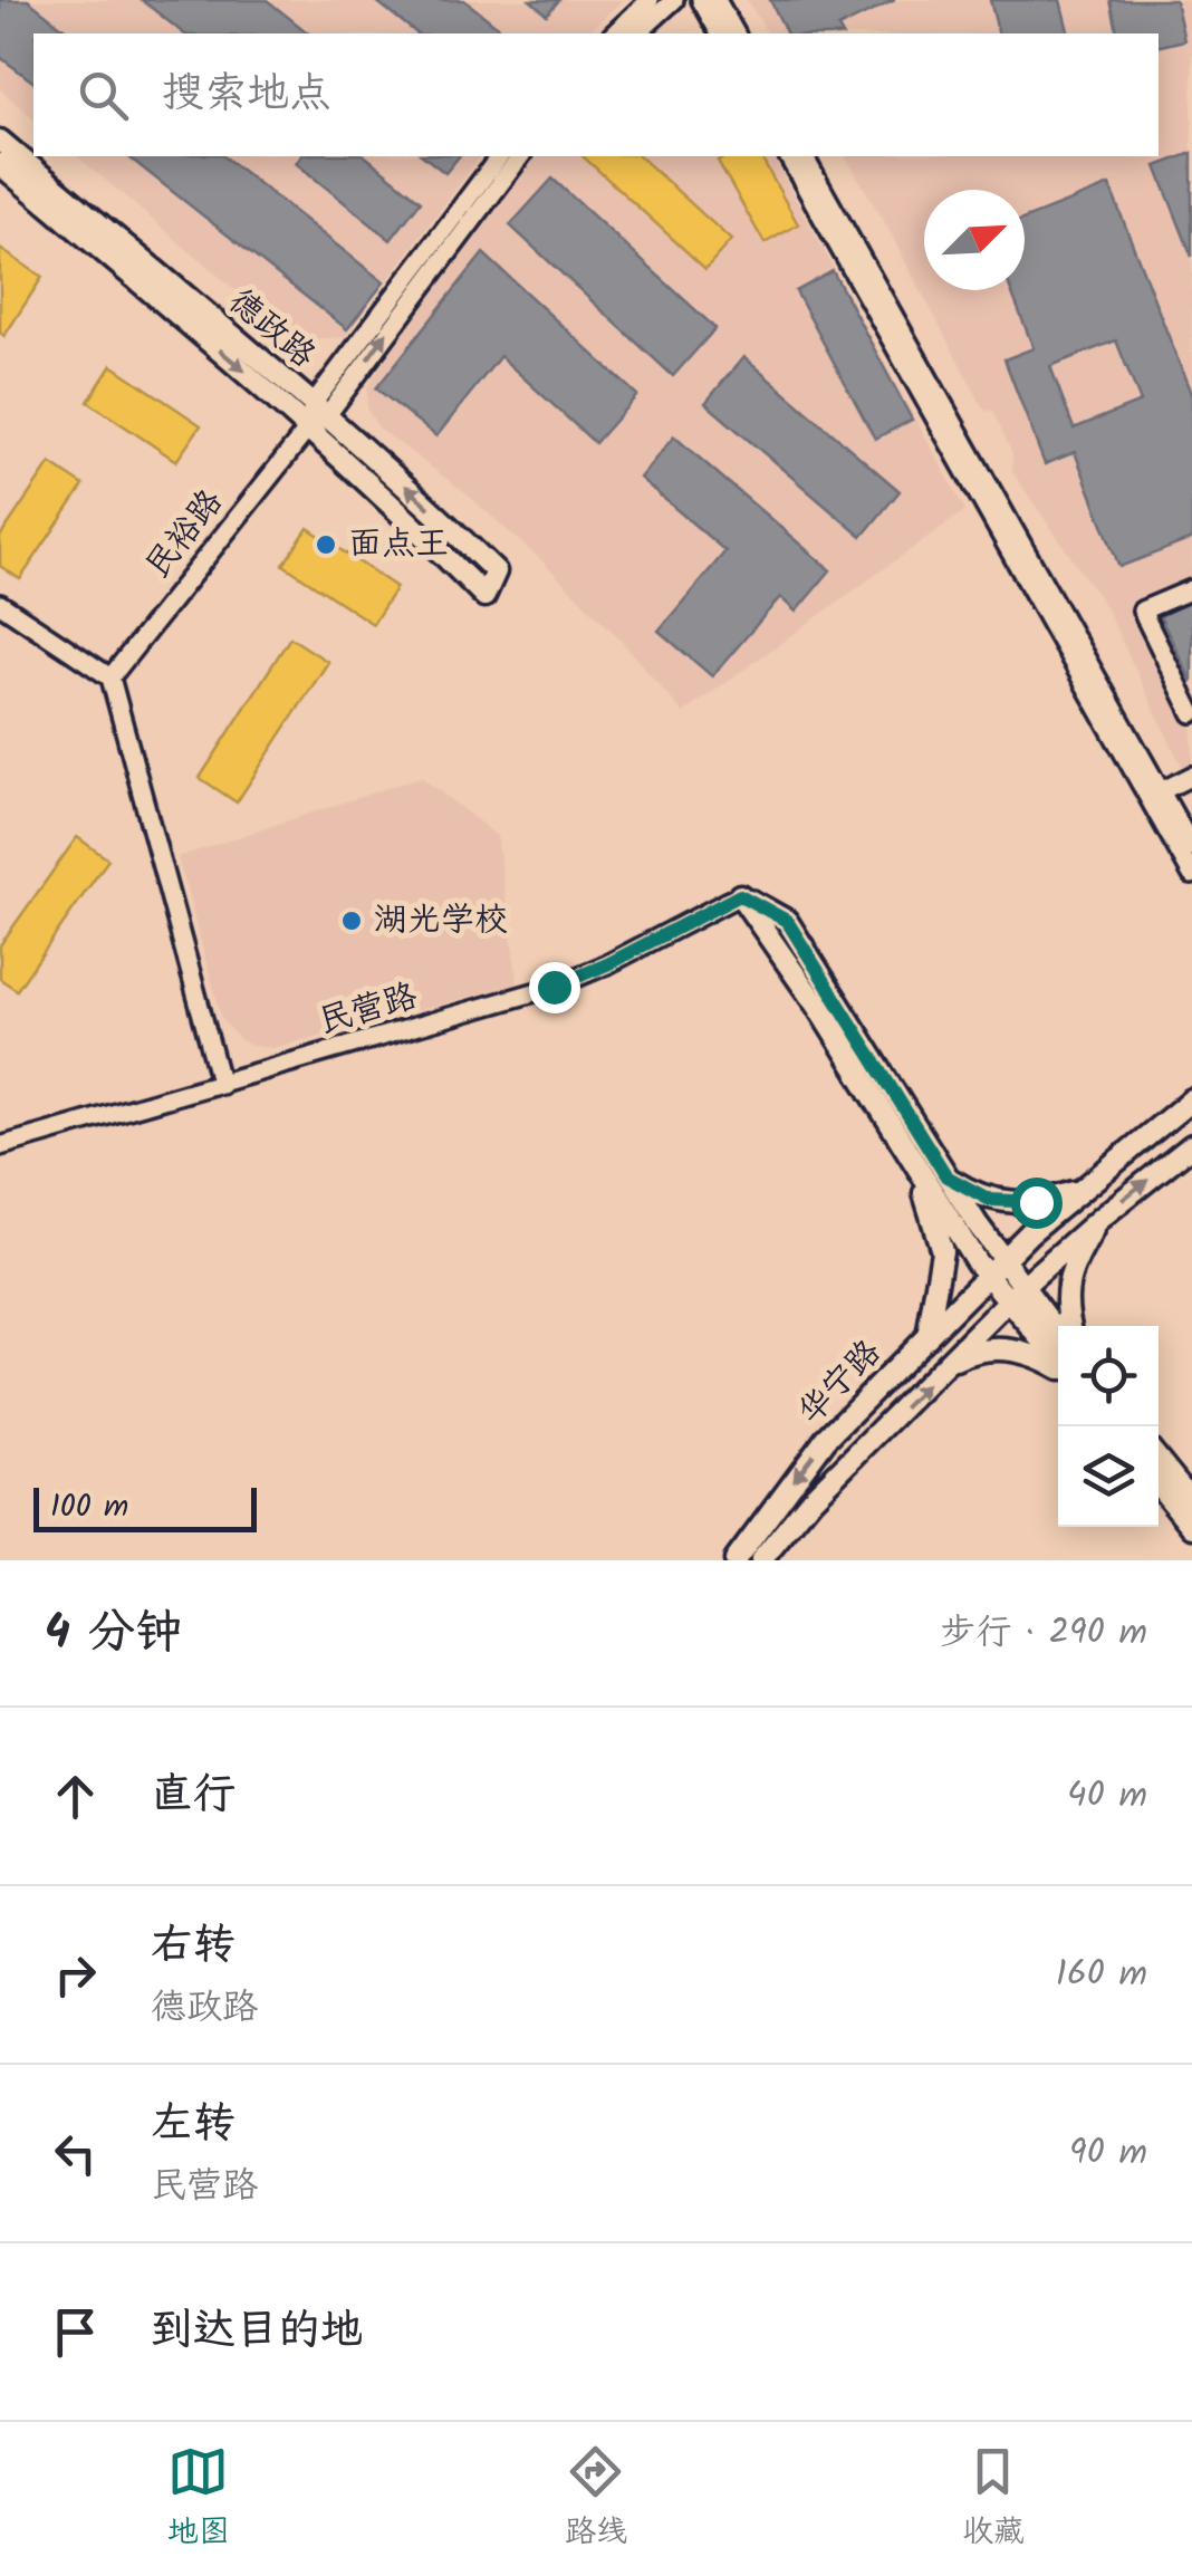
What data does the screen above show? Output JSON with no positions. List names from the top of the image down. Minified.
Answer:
{"streets":{"main road":["德政路","华宁路"],"street":["民裕路","民营路"]},"crossings":[["德政路","民裕路"]],"places":["面点王","湖光学校"],"scale_bar":"100 m","north":"top right","page":{"search":"搜索地点","scale":"100 m","heading":["4 分钟","步行 · 290 m"],"list":[["直行","40 m"],["右转","德政路","160 m"],["左转","民营路","90 m"],"到达目的地"],"nav":["地图","路线","收藏"]}}
